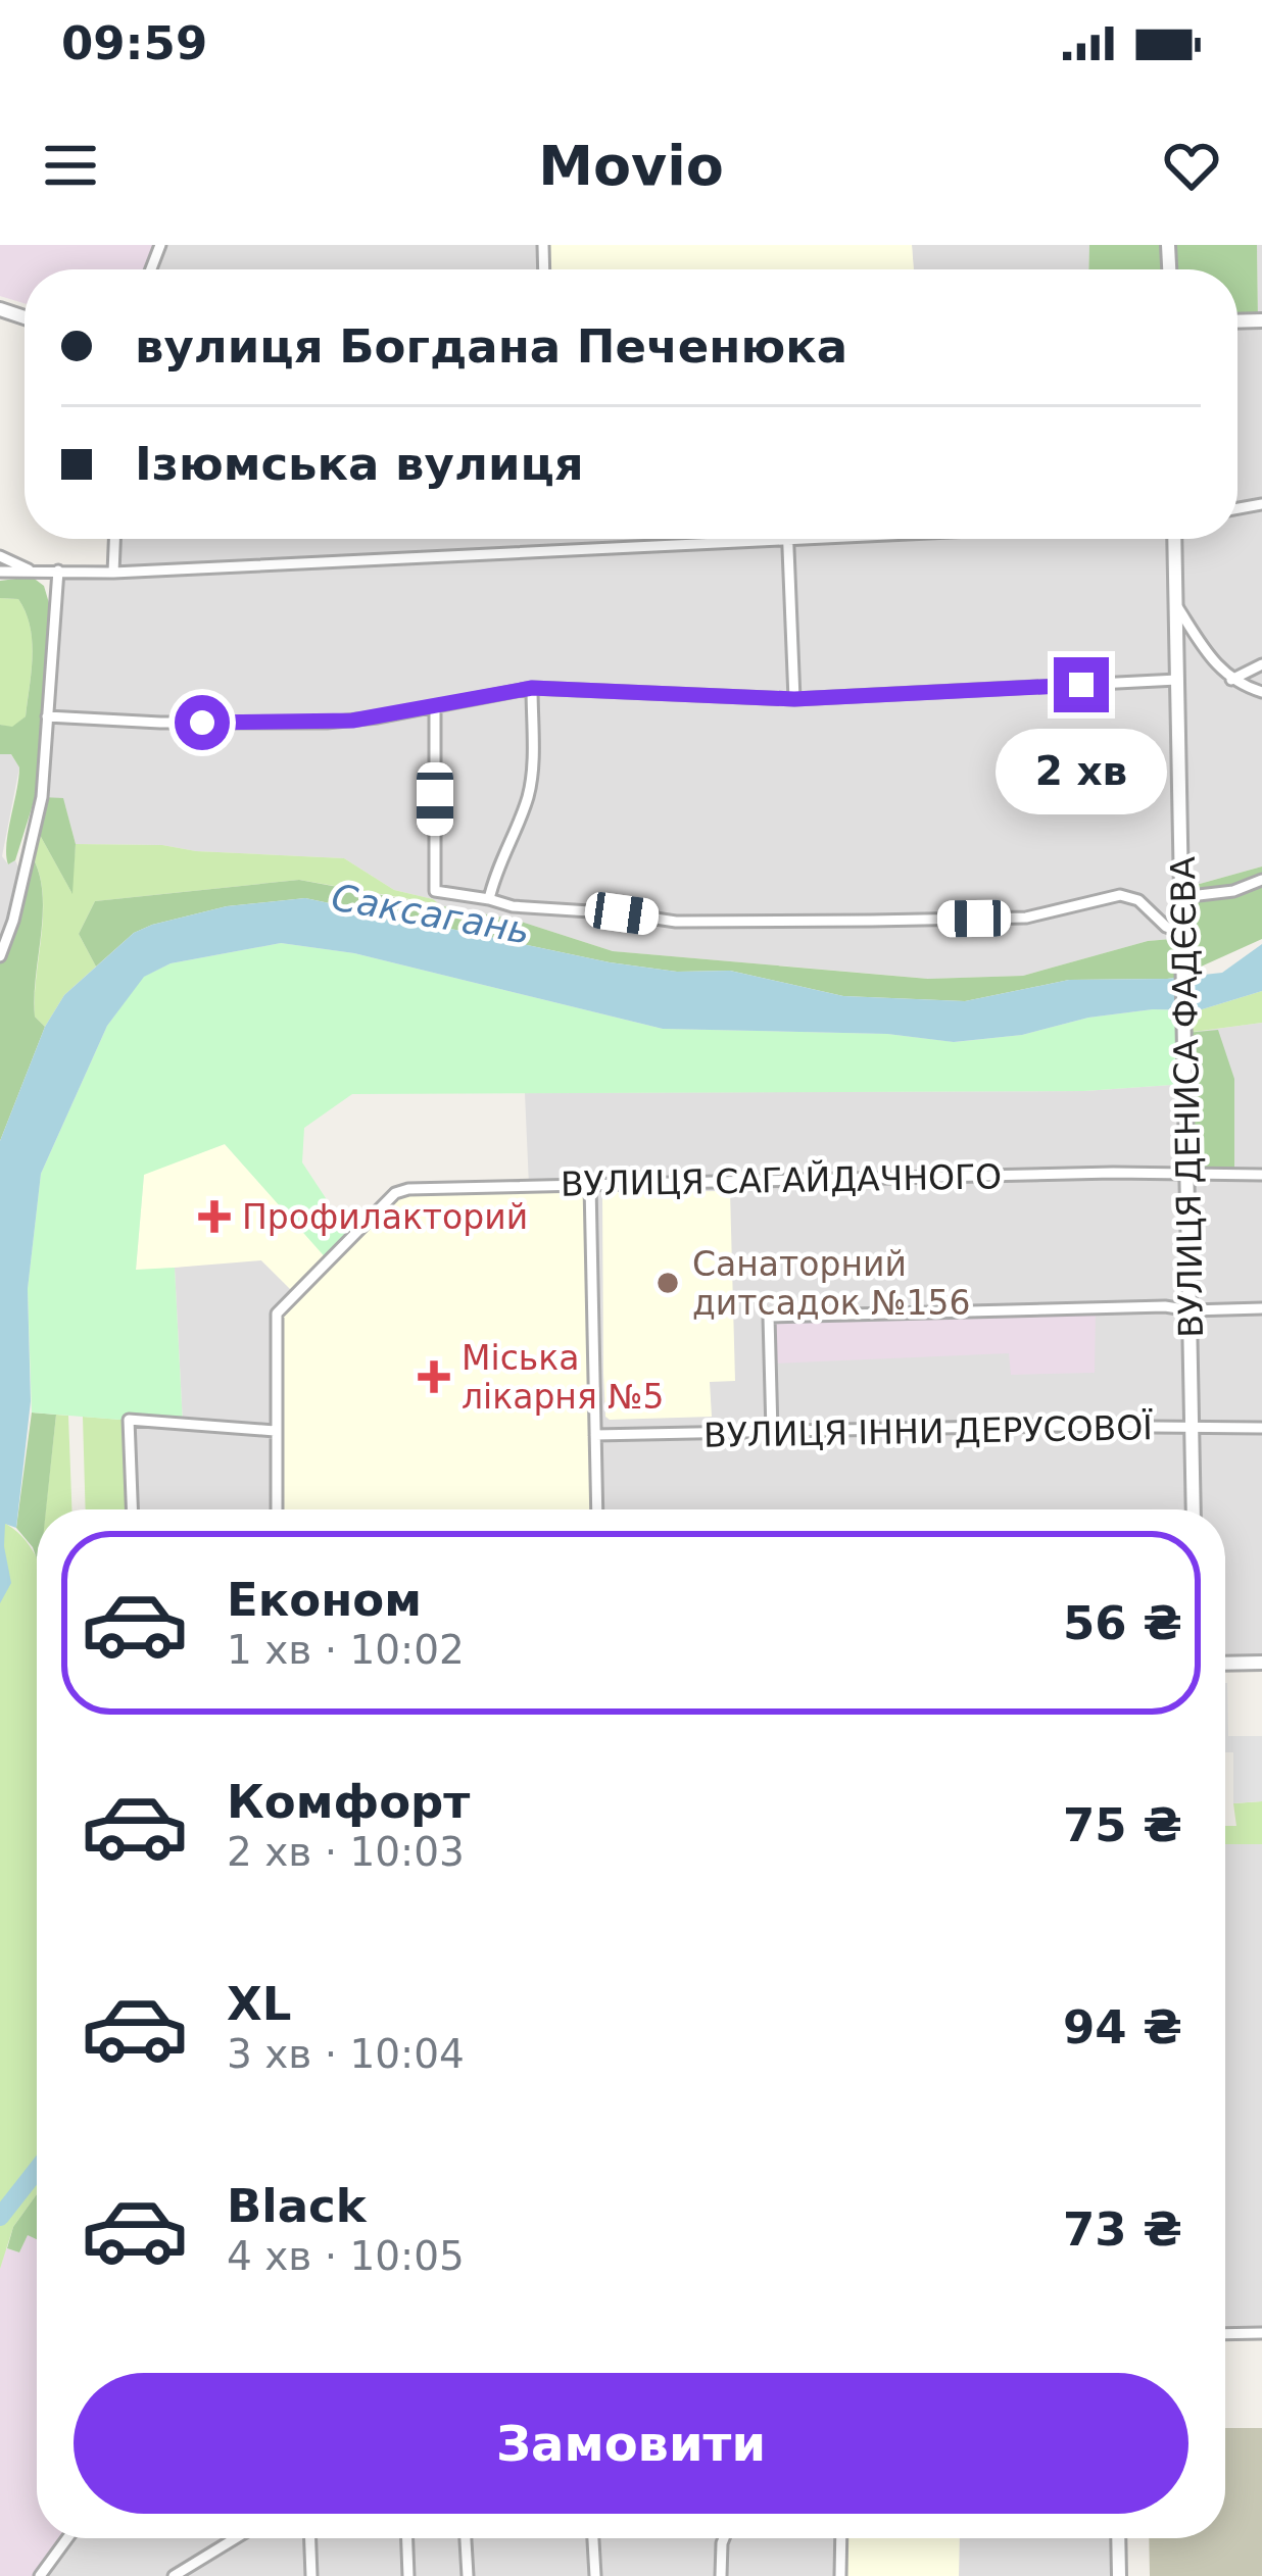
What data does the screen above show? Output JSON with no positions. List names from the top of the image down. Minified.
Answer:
{"streets":{"street":["ВУЛИЦЯ ДЕНИСА ФАДЄЄВА","ВУЛИЦЯ САГАЙДАЧНОГО","ВУЛИЦЯ ІННИ ДЕРУСОВОЇ"]},"crossings":[["ВУЛИЦЯ ДЕНИСА ФАДЄЄВА","ВУЛИЦЯ САГАЙДАЧНОГО"],["ВУЛИЦЯ ДЕНИСА ФАДЄЄВА","ВУЛИЦЯ ІННИ ДЕРУСОВОЇ"]],"water":["Саксагань"],"places":{"health":["Профилакторий","Міська лікарня №5"],"other":["Санаторний дитсадок №156"]},"page":{"status":"09:59","header":"Movio","banner":["вулиця Богдана Печенюка","Ізюмська вулиця"],"bubble":"2 хв","list":[{"name":"Економ","note":"1 хв · 10:02","value":"56 ₴"},{"name":"Комфорт","note":"2 хв · 10:03","value":"75 ₴"},{"name":"XL","note":"3 хв · 10:04","value":"94 ₴"},{"name":"Black","note":"4 хв · 10:05","value":"73 ₴"}],"buttons":"Замовити"}}
